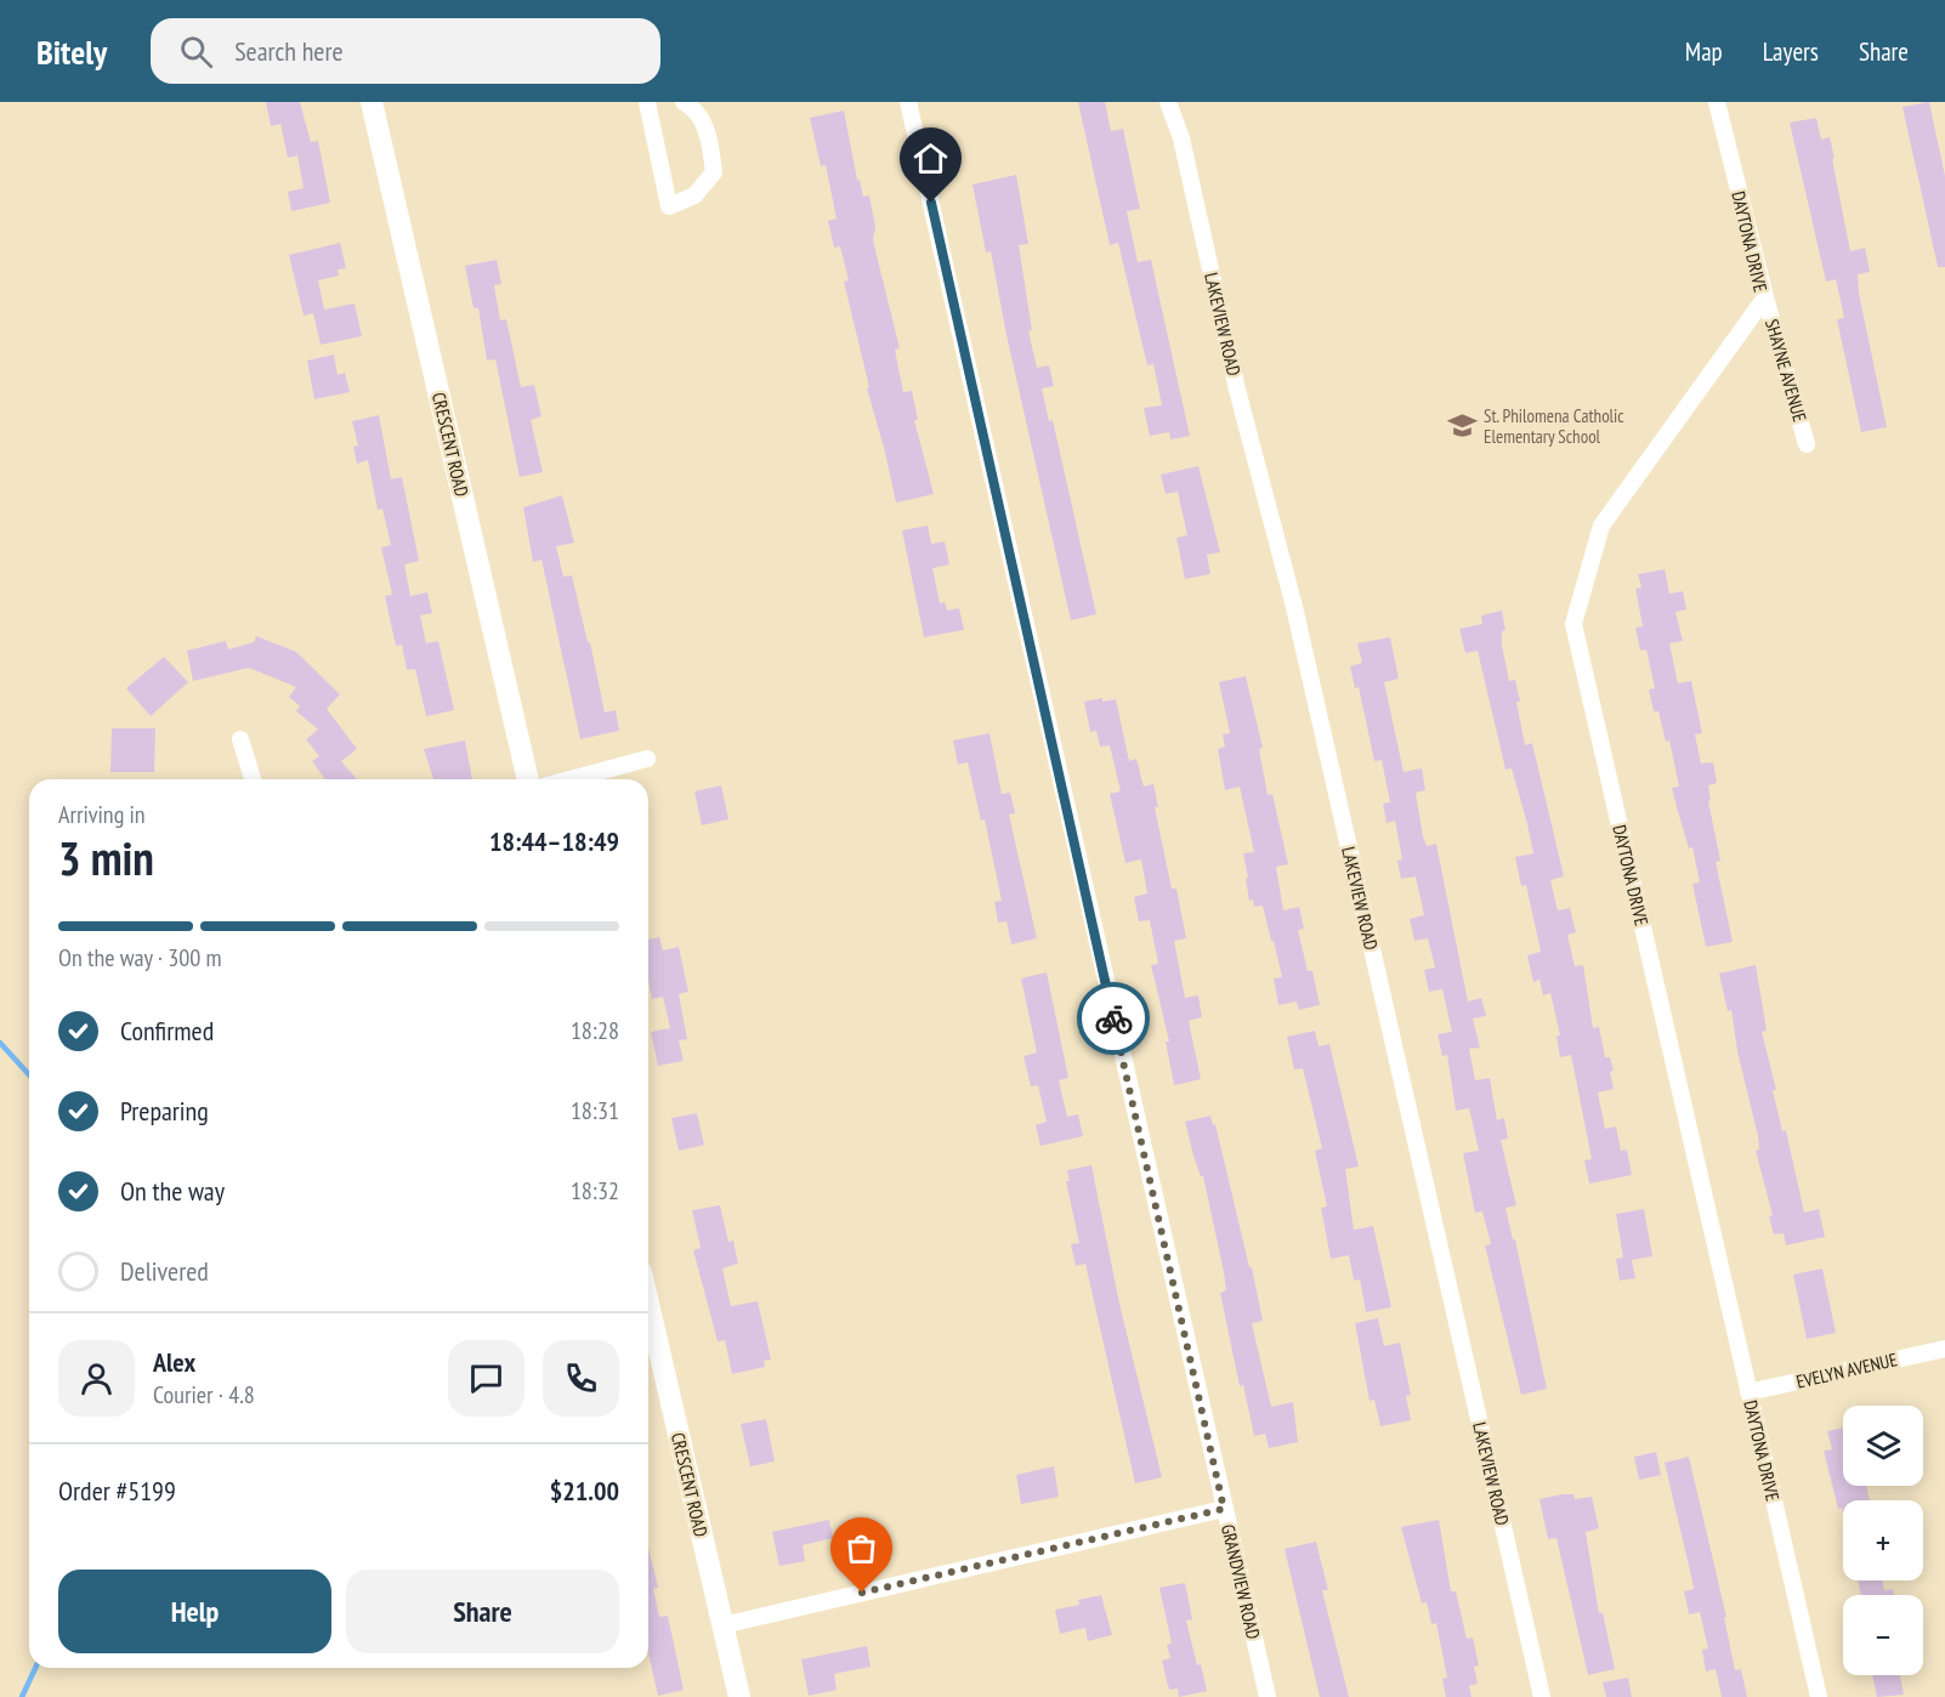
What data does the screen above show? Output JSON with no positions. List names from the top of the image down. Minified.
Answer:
{"streets":{"street":["DAYTONA DRIVE","LAKEVIEW ROAD","SHAYNE AVENUE","CRESCENT ROAD","EVELYN AVENUE","GRANDVIEW ROAD"]},"crossings":[["DAYTONA DRIVE","SHAYNE AVENUE"],["DAYTONA DRIVE","EVELYN AVENUE"]],"places":{"school or university":["St. Philomena Catholic Elementary School"]},"page":{"header":"Bitely","search":"Search here","nav":["Map","Layers","Share"],"heading":["3 min","Arriving in","18:44–18:49"],"panel":["Alex","Courier · 4.8","Order #5199","$21.00"],"bar":"On the way · 300 m","list":[["Confirmed","18:28"],["Preparing","18:31"],["On the way","18:32"],"Delivered"],"map_buttons":["+","−"],"buttons":["Help","Share"]}}
